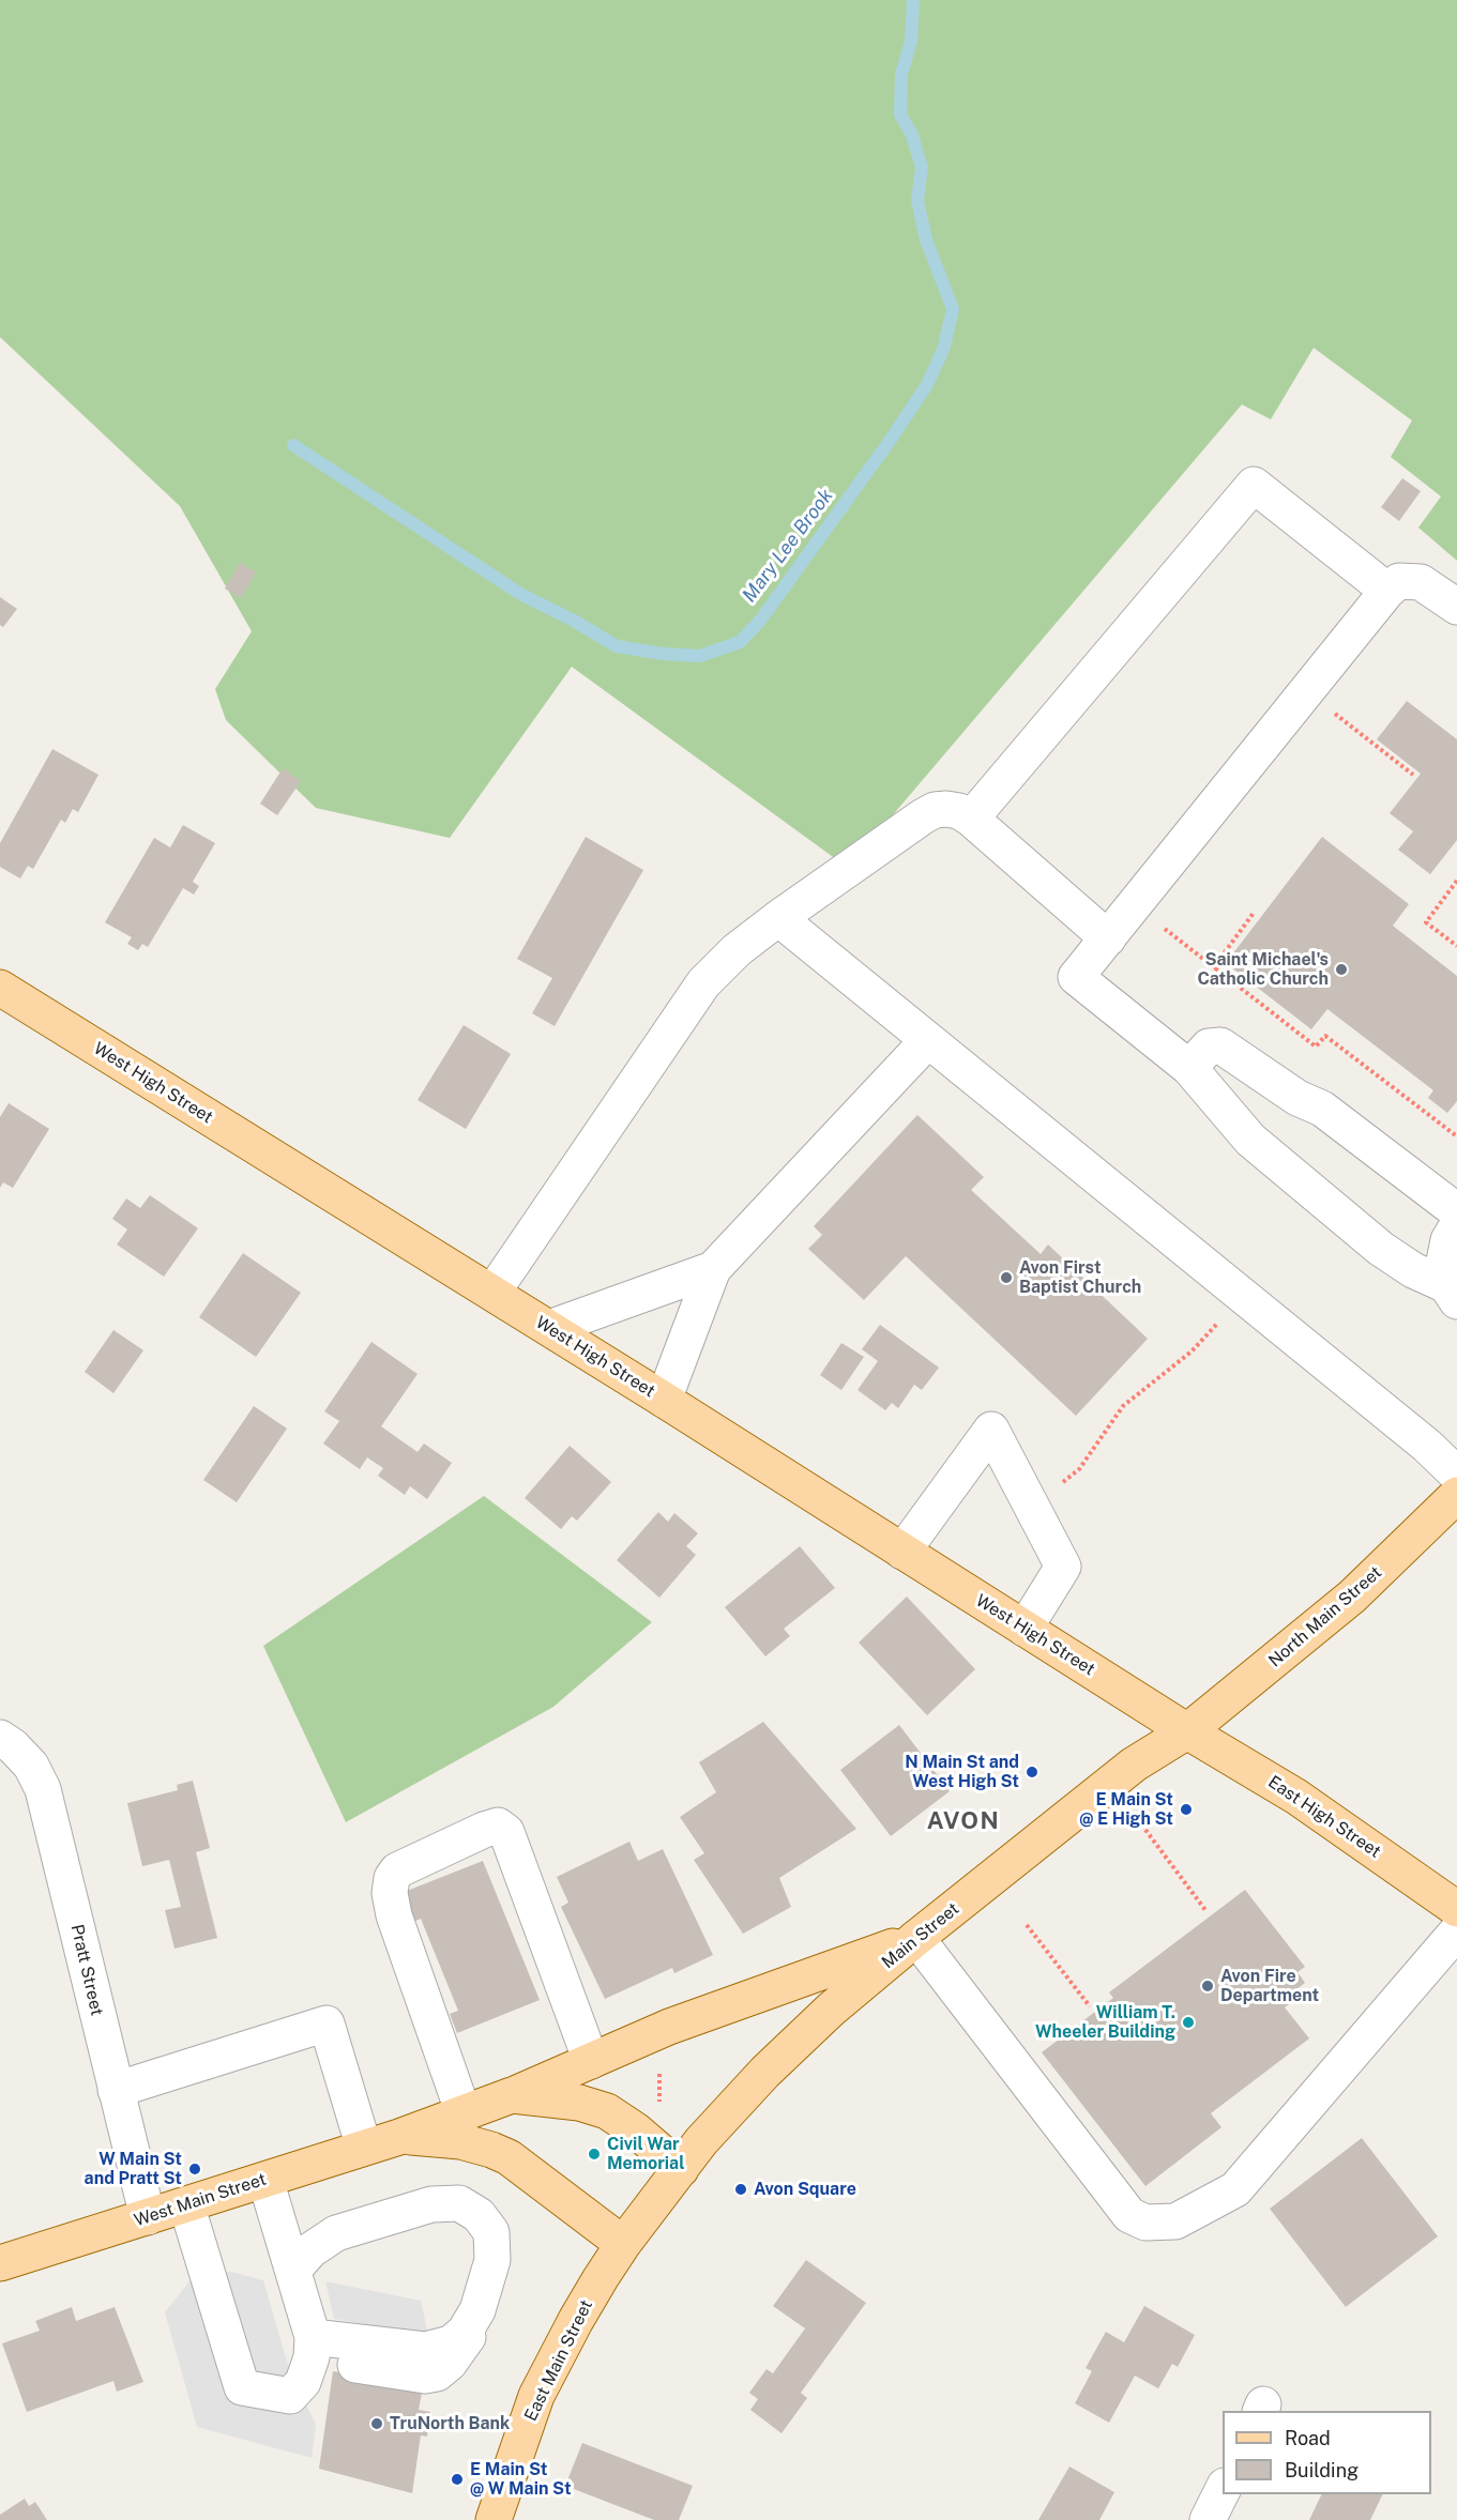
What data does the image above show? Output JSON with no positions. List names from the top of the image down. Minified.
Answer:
{"streets":{"main road":["West High Street","North Main Street","East High Street","Main Street","West Main Street","East Main Street"],"street":["Pratt Street"]},"crossings":[["West High Street","North Main Street"],["West High Street","East High Street"],["West High Street","Main Street"],["North Main Street","East High Street"],["North Main Street","Main Street"],["East High Street","Main Street"],["Main Street","East Main Street"],["Pratt Street","West Main Street"]],"districts":["AVON"],"water":["Mary Lee Brook"],"places":["Saint Michael's Catholic Church","Avon First Baptist Church","N Main St and West High St","E Main St @ E High St","Avon Fire Department","William T. Wheeler Building","Civil War Memorial","W Main St and Pratt St","Avon Square","TruNorth Bank","E Main St @ W Main St"],"legend":["Road","Building"]}
